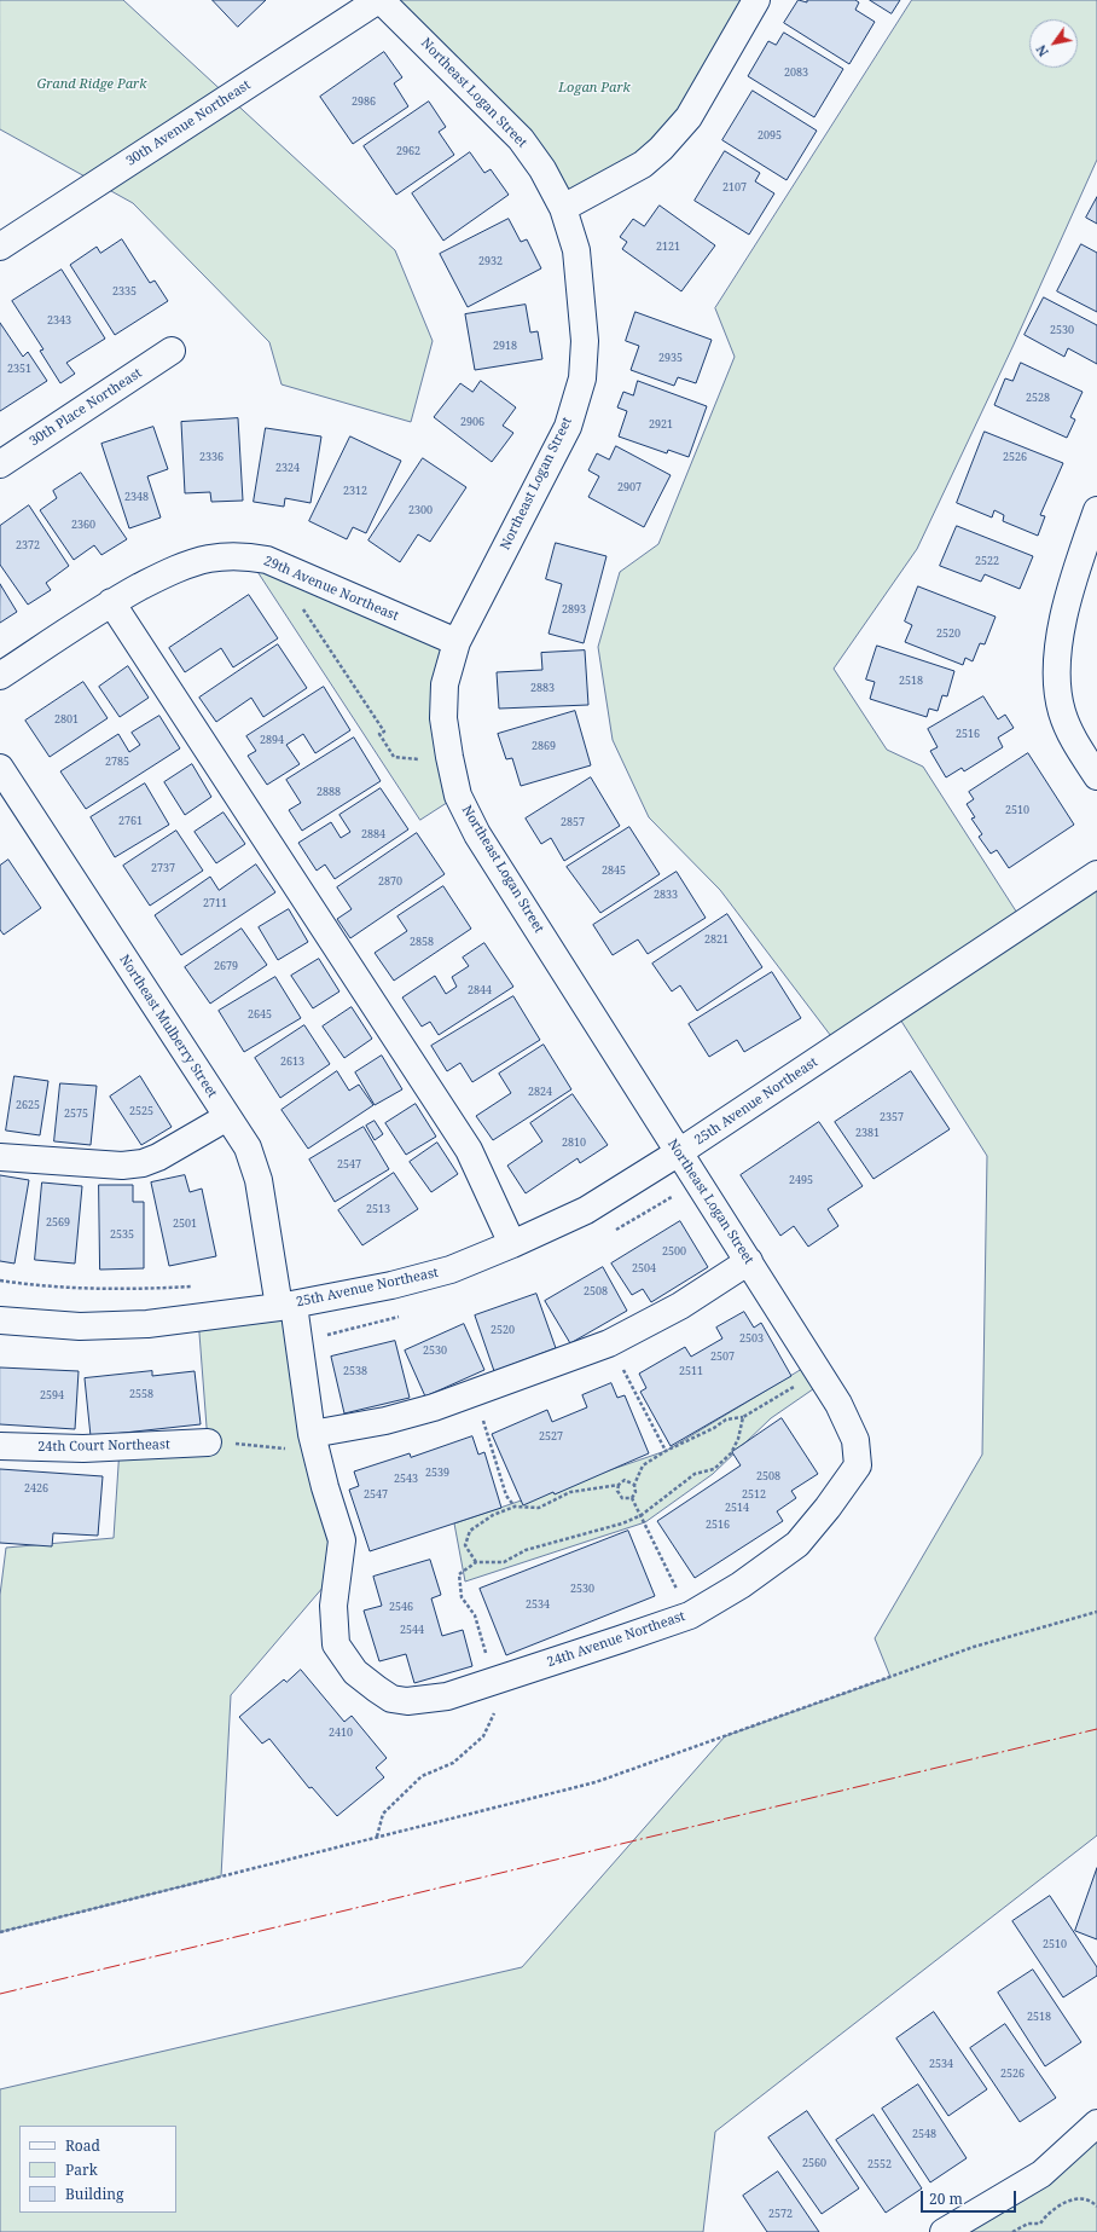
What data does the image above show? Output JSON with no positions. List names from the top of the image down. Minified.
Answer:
{"streets":{"street":["Northeast Logan Street","30th Avenue Northeast","30th Place Northeast","29th Avenue Northeast","Northeast Mulberry Street","25th Avenue Northeast","24th Court Northeast","24th Avenue Northeast"]},"crossings":[["Northeast Logan Street","30th Avenue Northeast"],["Northeast Logan Street","29th Avenue Northeast"],["Northeast Logan Street","25th Avenue Northeast"],["Northeast Logan Street","24th Avenue Northeast"],["Northeast Mulberry Street","25th Avenue Northeast"],["Northeast Mulberry Street","24th Avenue Northeast"]],"parks":["Grand Ridge Park","Logan Park"],"house_numbers":["2083","2986","2095","2962","2107","2121","2932","2335","2343","2530","2918","2935","2351","2528","2906","2921","2336","2526","2324","2907","2312","2348","2300","2360","2372","2522","2893","2520","2518","2883","2801","2516","2894","2869","2785","2888","2510","2761","2857","2884","2737","2845","2870","2833","2711","2821","2858","2679","2844","2645","2613","2824","2625","2525","2575","2357","2381","2810","2547","2495","2513","2569","2501","2535","2500","2504","2508","2520","2503","2530","2507","2538","2511","2558","2594","2527","2539","2508","2543","2426","2547","2512","2514","2516","2530","2534","2546","2544","2410","2510","2518","2534","2526","2548","2560","2552","2572"],"legend":["Road","Park","Building"],"scale_bar":"20 m","north":"bottom left"}
